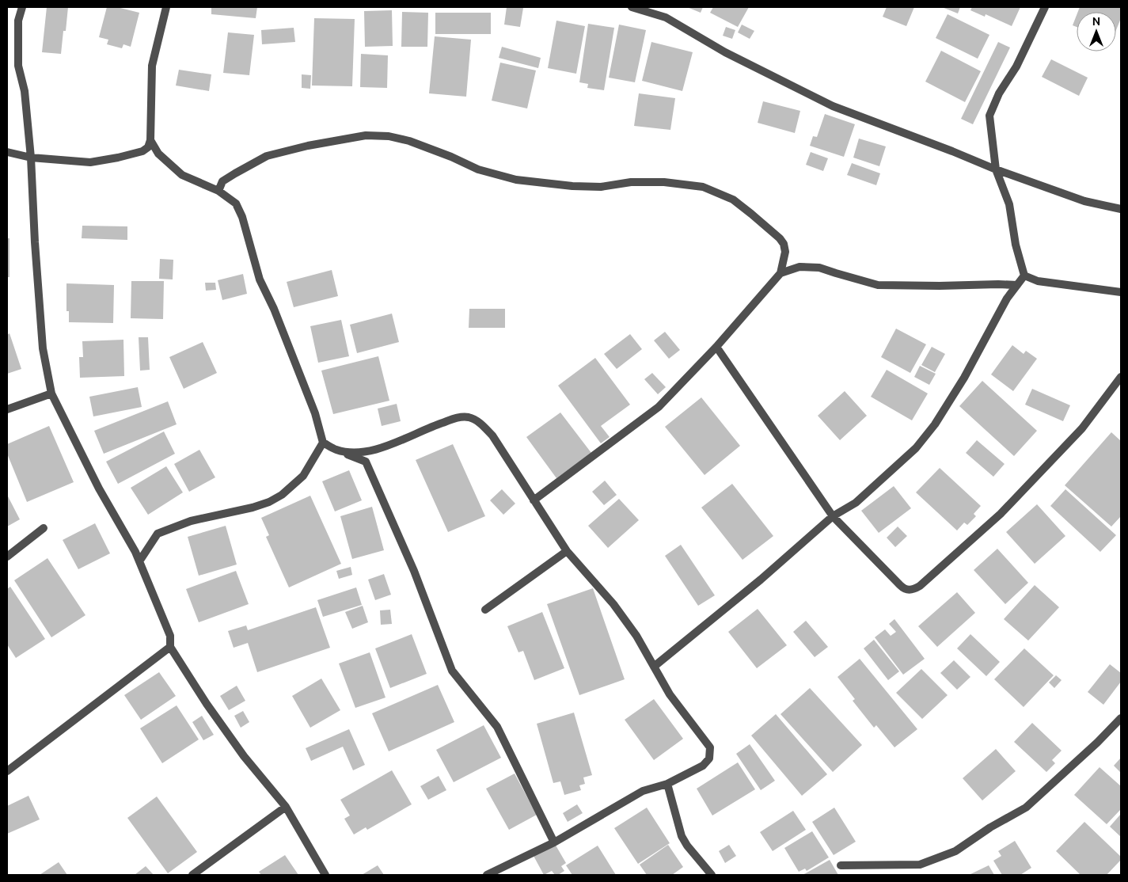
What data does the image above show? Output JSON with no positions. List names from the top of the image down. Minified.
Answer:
{"north":"top"}
